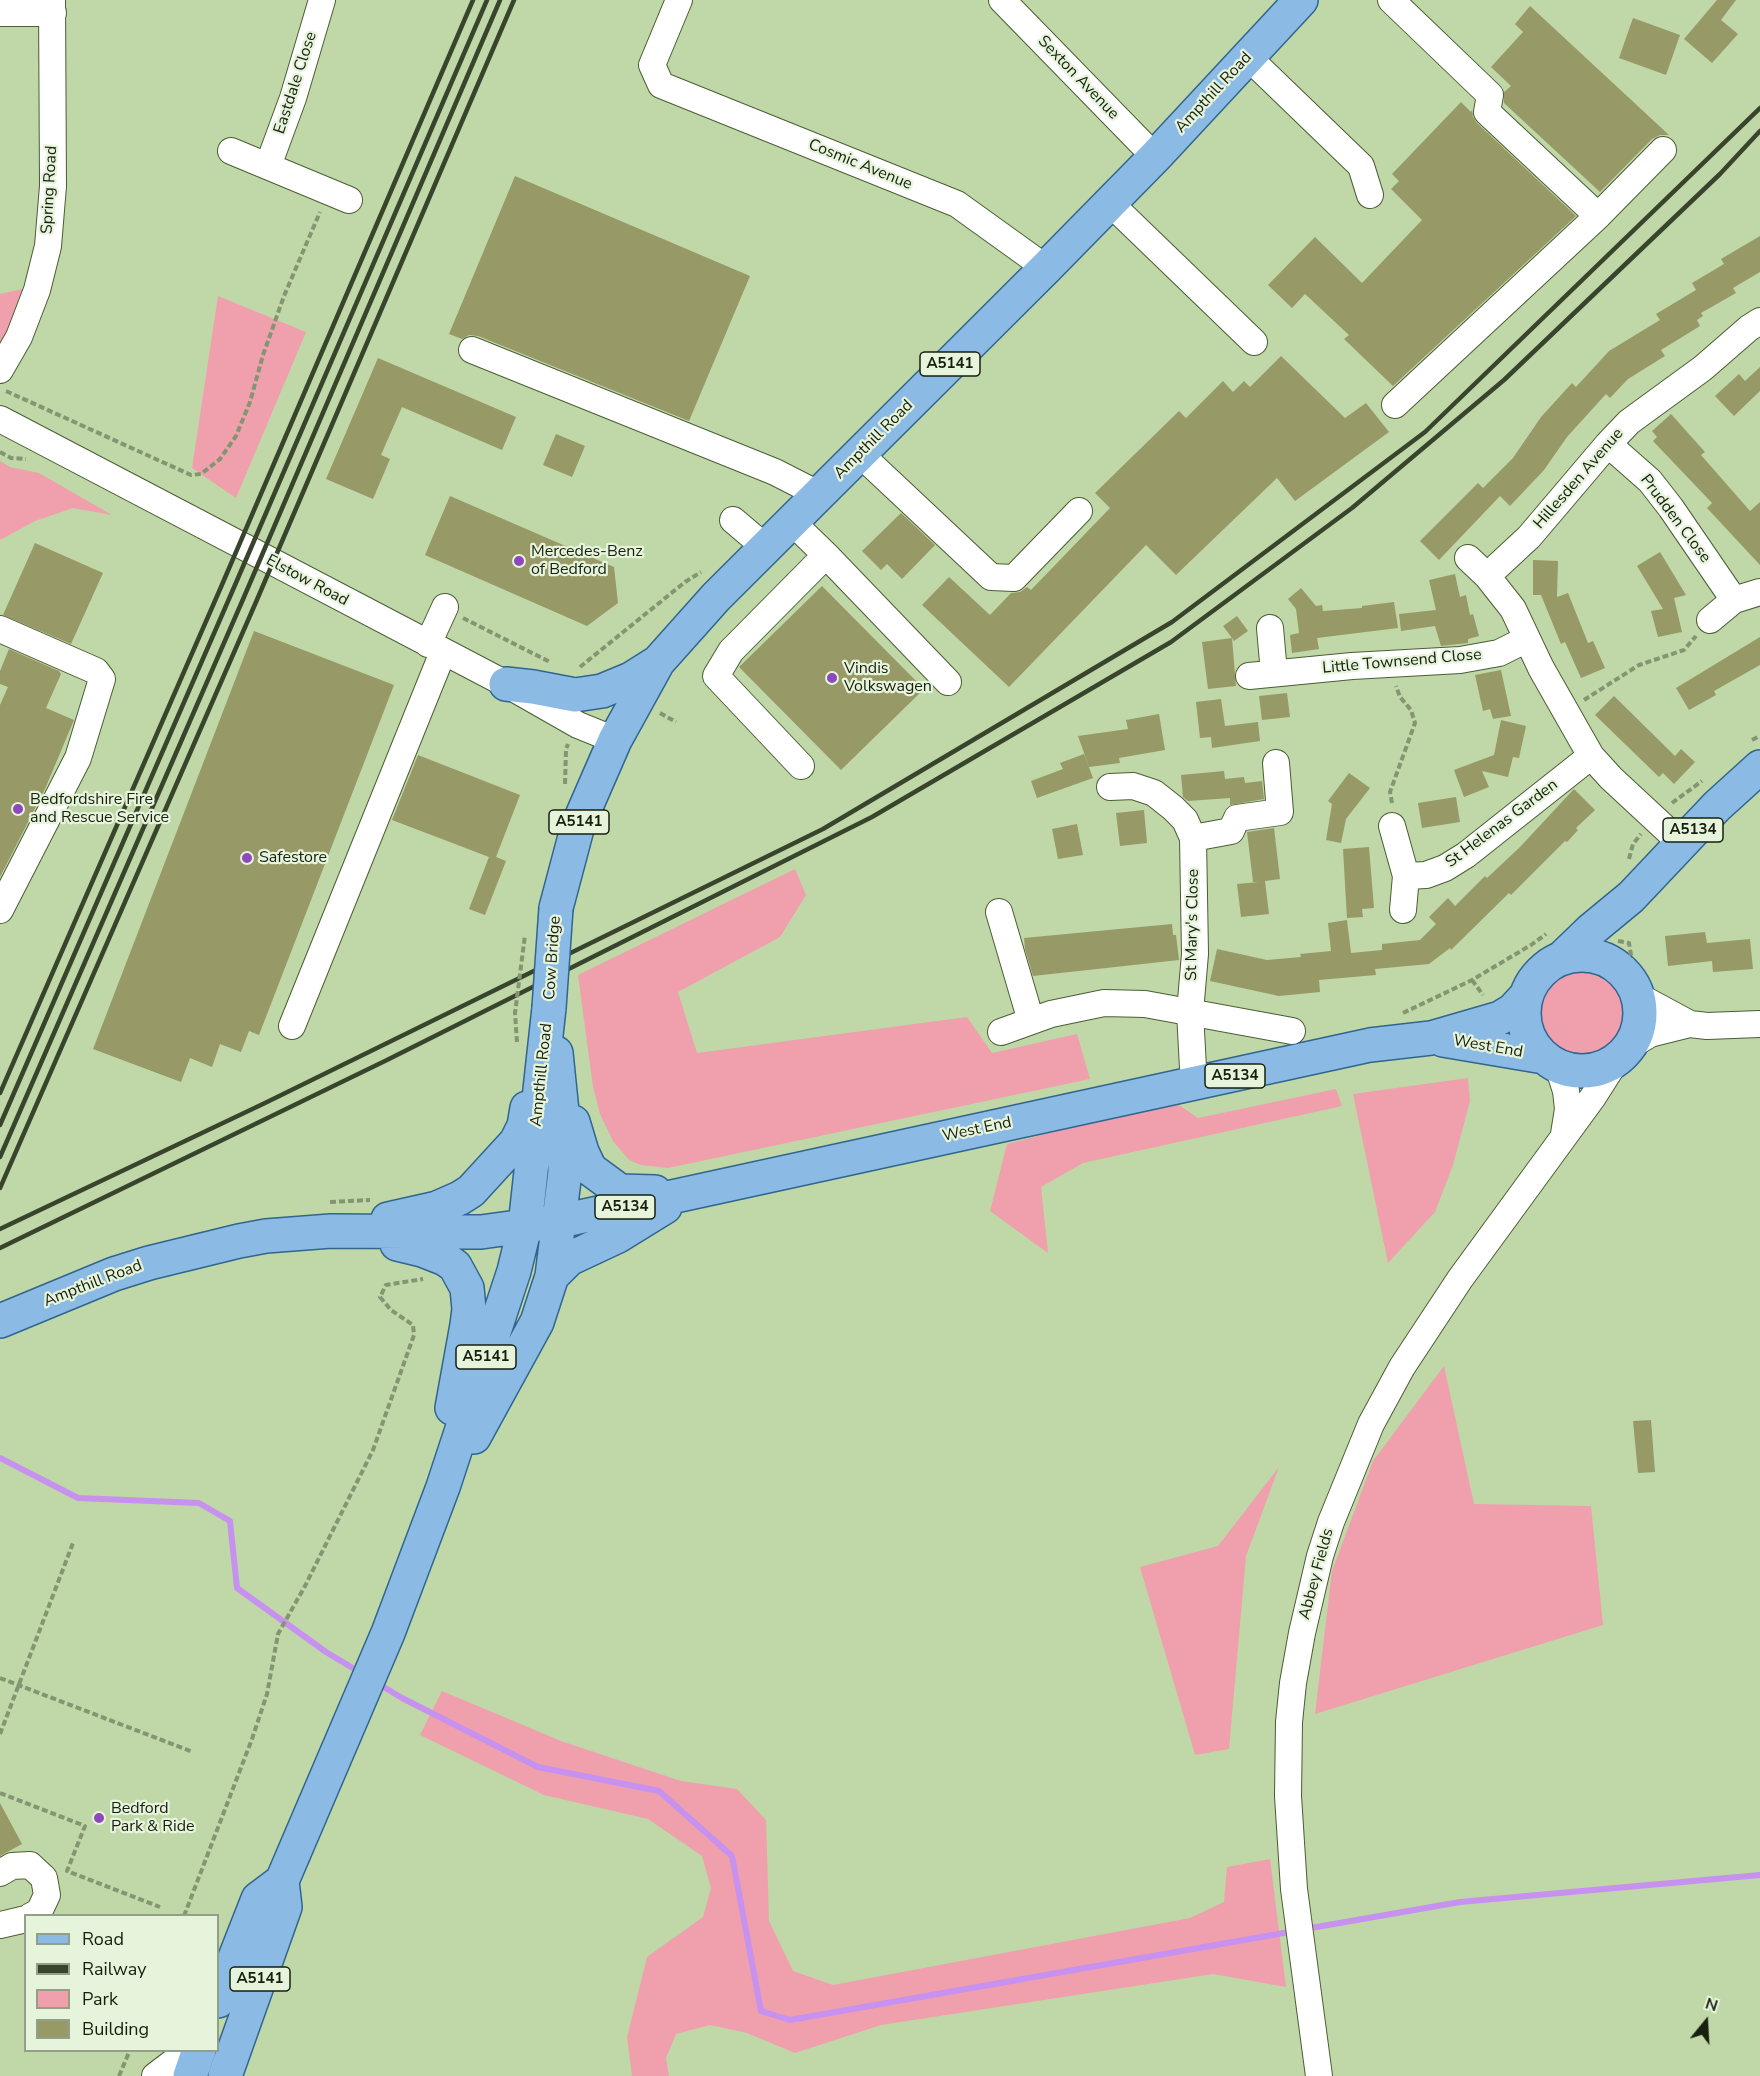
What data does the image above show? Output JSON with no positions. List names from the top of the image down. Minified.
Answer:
{"streets":{"main road":["Ampthill Road","A5141","A5134","Cow Bridge","West End"],"street":["Sexton Avenue","Eastdale Close","Cosmic Avenue","Spring Road","Hillesden Avenue","Prudden Close","Elstow Road","Little Townsend Close","St Helenas Garden","St Mary's Close","Abbey Fields"]},"crossings":[["Sexton Avenue","Ampthill Road"],["Ampthill Road","Cosmic Avenue"],["Ampthill Road","A5141"],["Ampthill Road","Elstow Road"],["Ampthill Road","Cow Bridge"],["Ampthill Road","West End"],["A5141","West End"],["Hillesden Avenue","Prudden Close"],["A5134","West End"],["A5134","Abbey Fields"],["St Mary's Close","West End"],["West End","Abbey Fields"]],"places":["Mercedes-Benz of Bedford","Vindis Volkswagen","Bedfordshire Fire and Rescue Service","Safestore","Bedford Park & Ride"],"legend":["Road","Railway","Park","Building"],"north":"top"}
